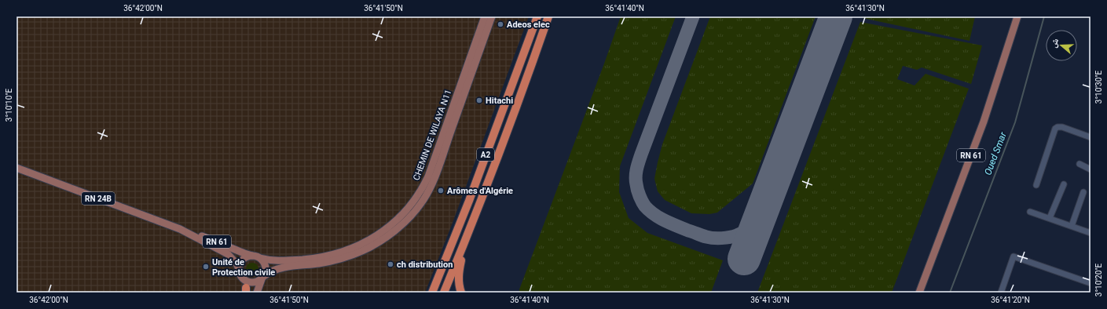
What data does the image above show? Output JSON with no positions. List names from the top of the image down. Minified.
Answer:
{"streets":{"highway":["A2"],"main road":["CHEMIN DE WILAYA N11","RN 61","RN 24B"]},"crossings":[["CHEMIN DE WILAYA N11","RN 61"],["RN 61","RN 24B"]],"water":["Oued Smar"],"places":["Adeos elec","Hitachi","Arômes d'Algérie","ch distribution","Unité de Protection civile"],"north":"left","coordinates":["36°42'00\"N","36°41'50\"N","36°41'40\"N","36°41'30\"N","3°10'30\"E","3°10'10\"E","3°10'20\"E","36°41'20\"N"]}
